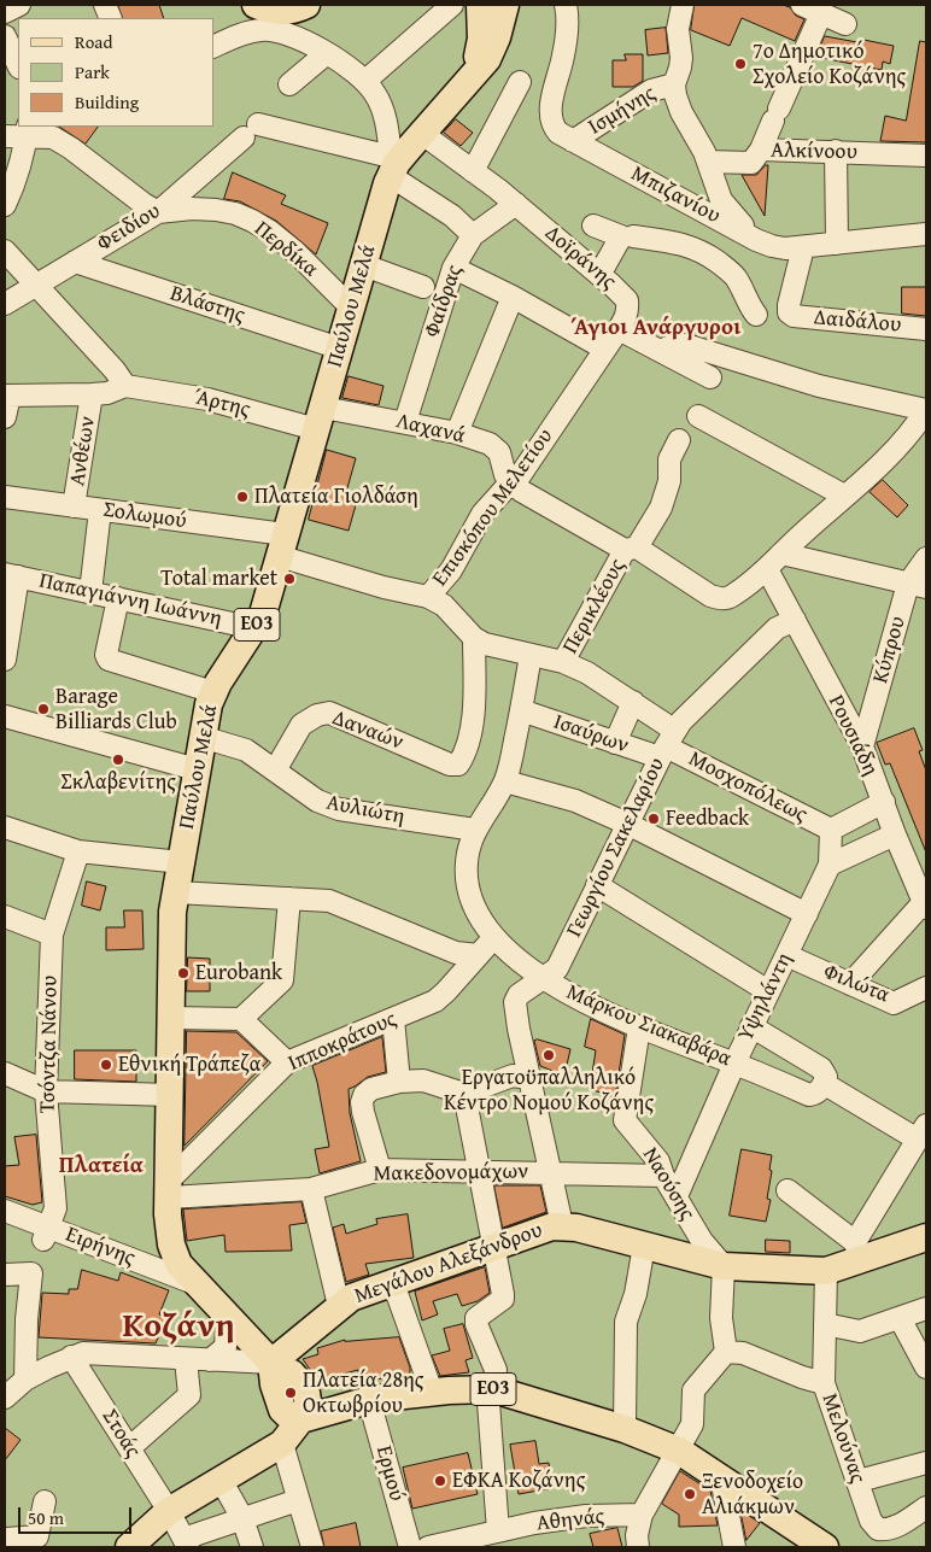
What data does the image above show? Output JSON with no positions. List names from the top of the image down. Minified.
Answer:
{"streets":{"main road":["Παύλου Μελά","ΕΟ3","Μεγάλου Αλεξάνδρου"],"street":["Ισμήνης","Αλκίνοου","Μπιζανίου","Φειδίου","Περδίκα","Δοϊράνης","Φαίδρας","Βλάστης","Δαιδάλου","Άρτης","Λαχανά","Ανθέων","Επισκόπου Μελετίου","Σολωμού","Παπαγιάννη Ιωάννη","Περικλέους","Κύπρου","Δαναών","Ισαύρων","Ρουσιάδη","Μοσχοπόλεως","Αυλιώτη","Γεωργίου Σακελαρίου","Φιλώτα","Υψηλάντη","Μάρκου Σιακαβάρα","Ιπποκράτους","Τσόντζα Νάνου","Μακεδονομάχων","Ναούσης","Ειρήνης","Στοάς","Μελούνας","Ερμού","Αθηνάς"]},"crossings":[["Ισμήνης","Μπιζανίου"],["Μπιζανίου","Δαιδάλου"],["Φειδίου","Περδίκα"],["Φειδίου","Βλάστης"],["Φειδίου","Παύλου Μελά"],["Περδίκα","Παύλου Μελά"],["Δοϊράνης","Φαίδρας"],["Δοϊράνης","Παύλου Μελά"],["Δοϊράνης","Επισκόπου Μελετίου"],["Φαίδρας","Λαχανά"],["Βλάστης","Παύλου Μελά"],["Παύλου Μελά","Άρτης"],["Παύλου Μελά","Λαχανά"],["Παύλου Μελά","Σολωμού"],["Παύλου Μελά","Παπαγιάννη Ιωάννη"],["Παύλου Μελά","Αυλιώτη"],["Παύλου Μελά","Ιπποκράτους"],["Παύλου Μελά","Μακεδονομάχων"],["Παύλου Μελά","Ειρήνης"],["Παύλου Μελά","Μεγάλου Αλεξάνδρου"],["Άρτης","Λαχανά"],["Λαχανά","Επισκόπου Μελετίου"],["Ανθέων","Σολωμού"],["Επισκόπου Μελετίου","Σολωμού"],["ΕΟ3","Ερμού"],["Κύπρου","Ρουσιάδη"],["Δαναών","Αυλιώτη"],["Ισαύρων","Μοσχοπόλεως"],["Ισαύρων","Γεωργίου Σακελαρίου"],["Ισαύρων","Μάρκου Σιακαβάρα"],["Ρουσιάδη","Γεωργίου Σακελαρίου"],["Μοσχοπόλεως","Γεωργίου Σακελαρίου"],["Μοσχοπόλεως","Υψηλάντη"],["Αυλιώτη","Μάρκου Σιακαβάρα"],["Γεωργίου Σακελαρίου","Μάρκου Σιακαβάρα"],["Φιλώτα","Υψηλάντη"],["Υψηλάντη","Μάρκου Σιακαβάρα"],["Υψηλάντη","Ναούσης"],["Μάρκου Σιακαβάρα","Ιπποκράτους"],["Μάρκου Σιακαβάρα","Ναούσης"],["Ιπποκράτους","Μακεδονομάχων"],["Τσόντζα Νάνου","Ειρήνης"],["Μακεδονομάχων","Ναούσης"],["Ναούσης","Μεγάλου Αλεξάνδρου"],["Μεγάλου Αλεξάνδρου","Μελούνας"]],"districts":["Άγιοι Ανάργυροι","Πλατεία","Κοζάνη"],"places":["7ο Δημοτικό Σχολείο Κοζάνης","Πλατεία Γιολδάση","Total market","Barage Billiards Club","Σκλαβενίτης","Feedback","Eurobank","Εργατοϋπαλληλικό Κέντρο Νομού Κοζάνης","Εθνική Τράπεζα","Πλατεία 28ης Οκτωβρίου","ΕΦΚΑ Κοζάνης","Ξενοδοχείο Αλιάκμων"],"legend":["Road","Park","Building"],"scale_bar":"50 m"}
